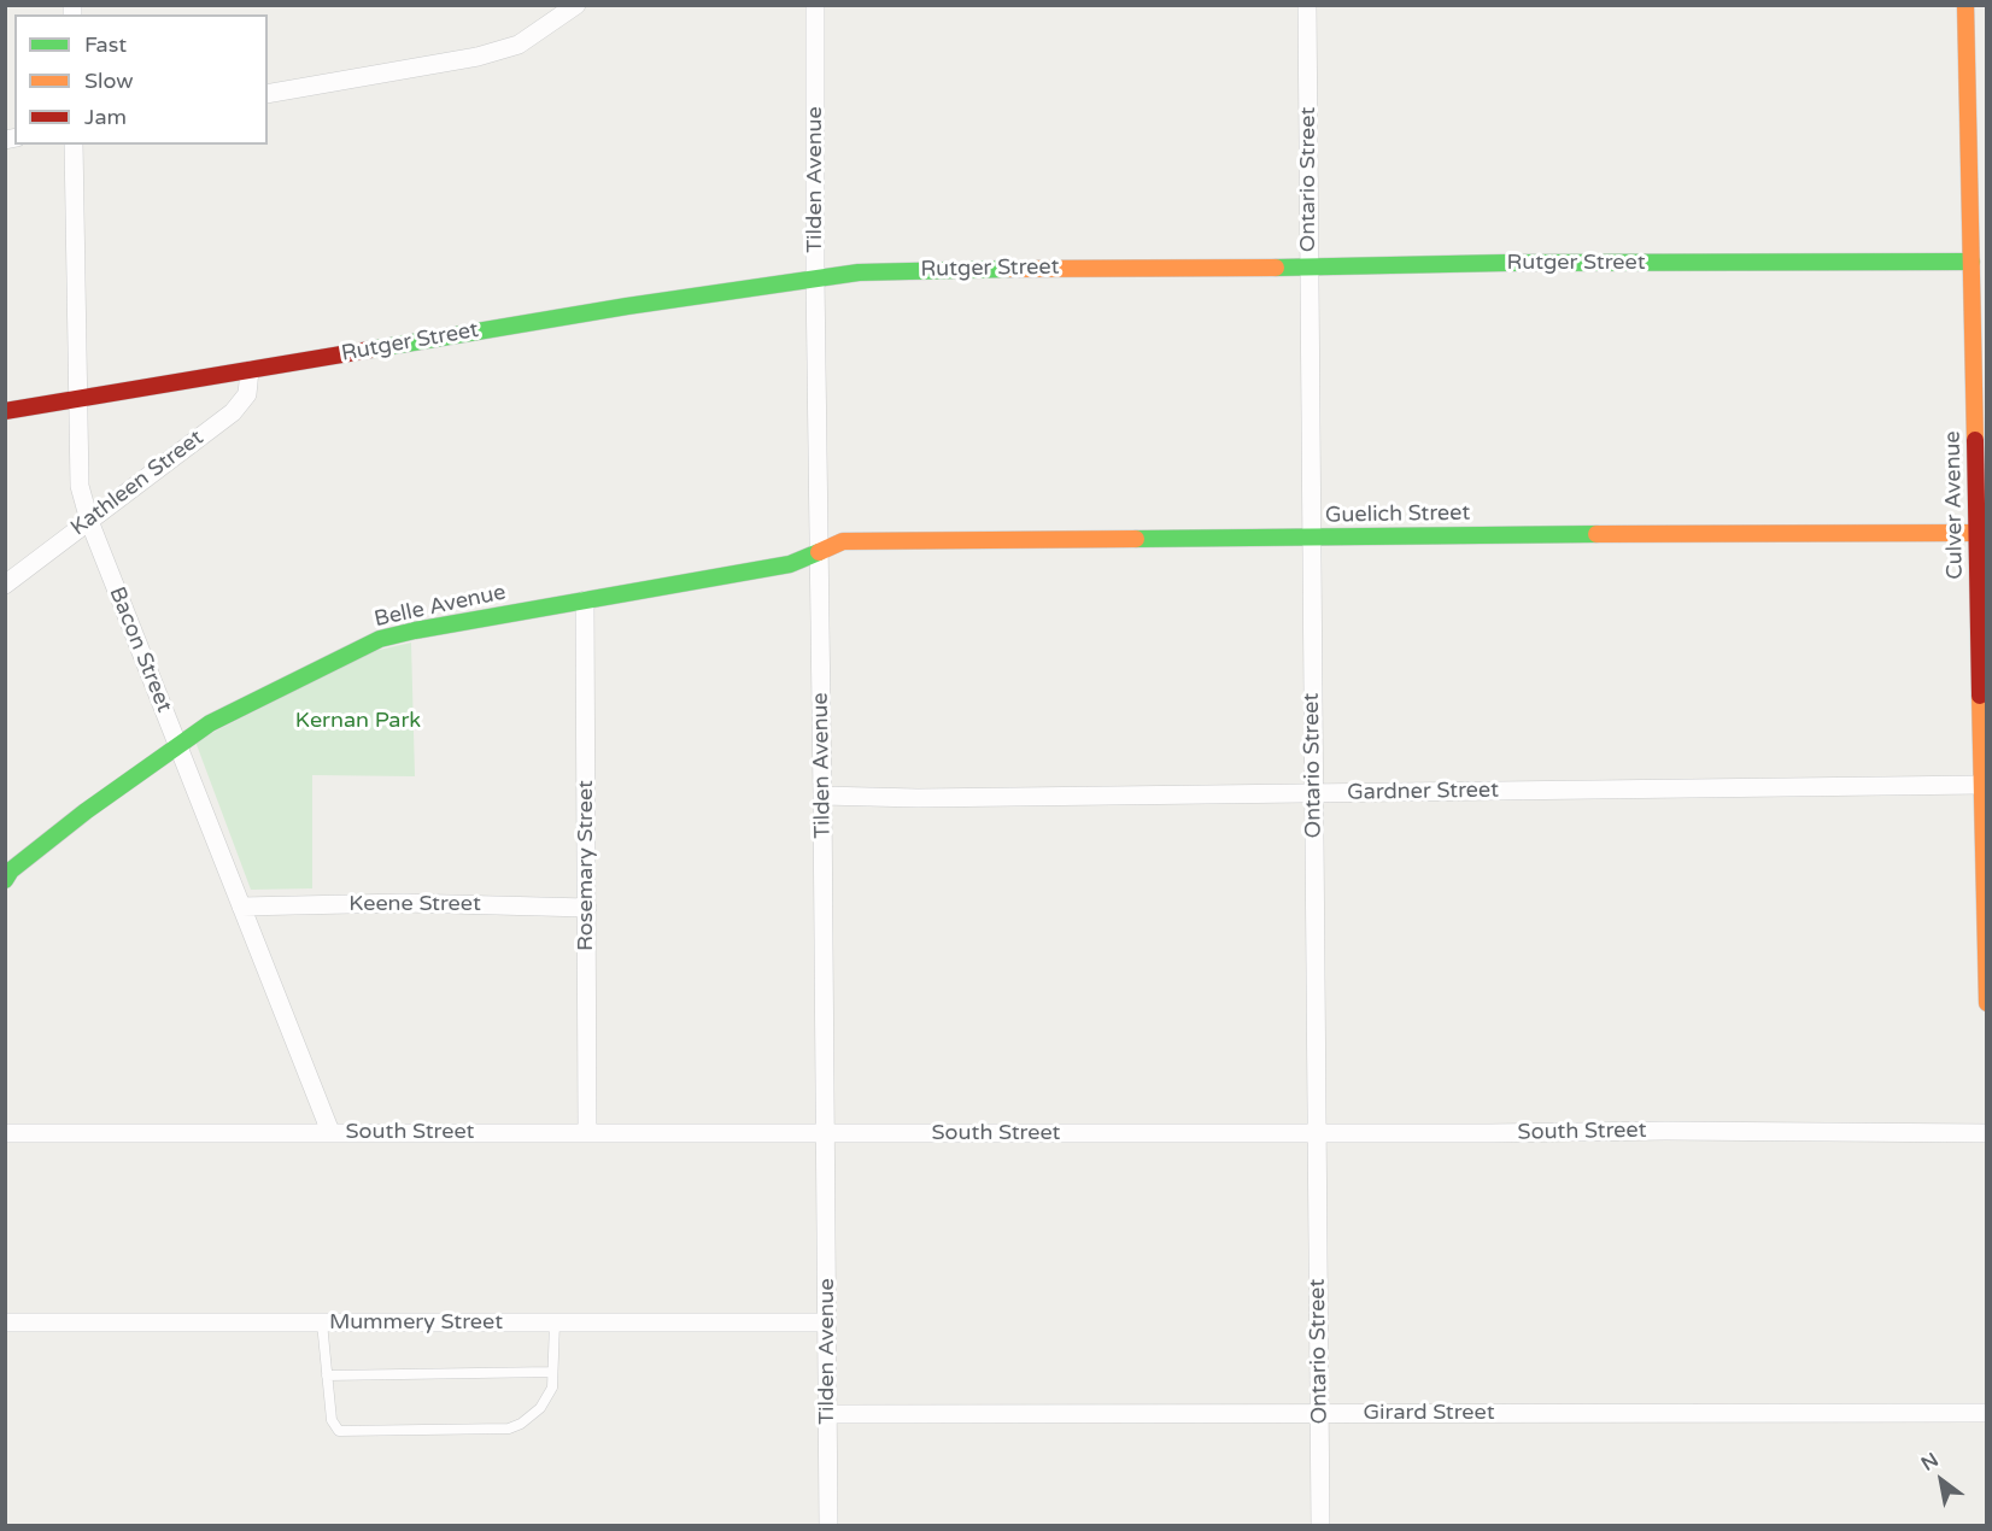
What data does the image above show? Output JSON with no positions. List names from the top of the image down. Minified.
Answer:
{"streets":{"street":["Tilden Avenue","Ontario Street","Rutger Street","Kathleen Street","Culver Avenue","Guelich Street","Belle Avenue","Bacon Street","Gardner Street","Rosemary Street","Keene Street","South Street","Mummery Street","Girard Street"]},"crossings":[["Tilden Avenue","Rutger Street"],["Tilden Avenue","Guelich Street"],["Tilden Avenue","Belle Avenue"],["Tilden Avenue","Gardner Street"],["Tilden Avenue","South Street"],["Tilden Avenue","Mummery Street"],["Tilden Avenue","Girard Street"],["Ontario Street","Rutger Street"],["Ontario Street","Guelich Street"],["Ontario Street","Gardner Street"],["Ontario Street","South Street"],["Ontario Street","Girard Street"],["Rutger Street","Kathleen Street"],["Rutger Street","Culver Avenue"],["Rutger Street","Bacon Street"],["Kathleen Street","Bacon Street"],["Culver Avenue","Guelich Street"],["Culver Avenue","Gardner Street"],["Guelich Street","Belle Avenue"],["Belle Avenue","Bacon Street"],["Belle Avenue","Rosemary Street"],["Bacon Street","Keene Street"],["Bacon Street","South Street"],["Rosemary Street","Keene Street"],["Rosemary Street","South Street"]],"parks":["Kernan Park"],"legend":["Fast","Slow","Jam"],"north":"top left"}
